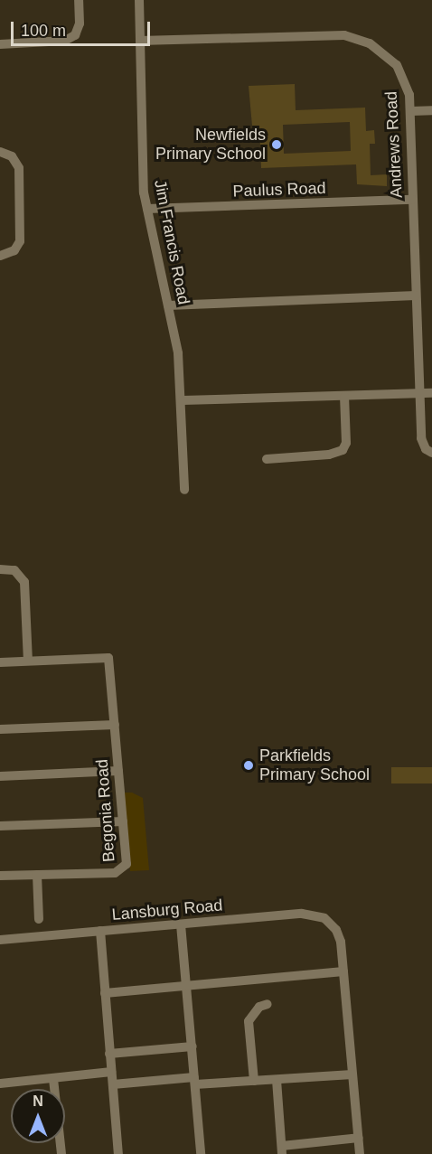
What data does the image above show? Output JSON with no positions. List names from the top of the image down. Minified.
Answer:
{"streets":{"street":["Andrews Road","Paulus Road","Jim Francis Road","Begonia Road","Lansburg Road"]},"crossings":[["Andrews Road","Paulus Road"],["Andrews Road","Jim Francis Road"],["Paulus Road","Jim Francis Road"]],"places":["Newfields Primary School","Parkfields Primary School"],"scale_bar":"100 m","north":"top"}
